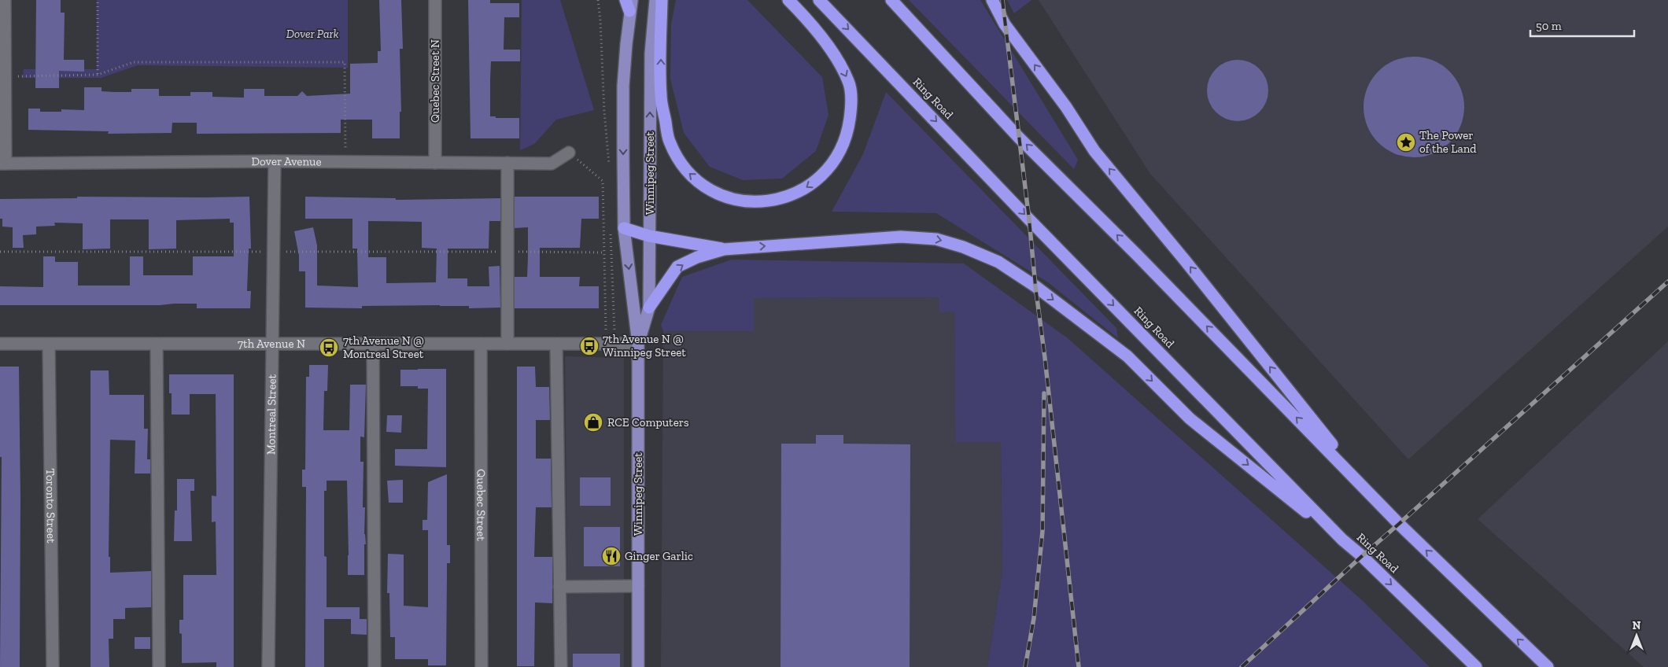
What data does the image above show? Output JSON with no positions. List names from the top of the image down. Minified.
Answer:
{"streets":{"highway":["Ring Road"],"main road":["Winnipeg Street"],"street":["Quebec Street N","Dover Avenue","7th Avenue N","Montreal Street","Toronto Street","Quebec Street"]},"crossings":[["Quebec Street N","Dover Avenue"],["Dover Avenue","Montreal Street"],["Winnipeg Street","7th Avenue N"],["7th Avenue N","Montreal Street"],["7th Avenue N","Toronto Street"],["7th Avenue N","Quebec Street"]],"parks":["Dover Park"],"places":{"place":["The Power of the Land"],"bus stop":["7th Avenue N @ Winnipeg Street","7th Avenue N @ Montreal Street"],"shop":["RCE Computers"],"restaurant":["Ginger Garlic"]},"scale_bar":"50 m","north":"top"}
